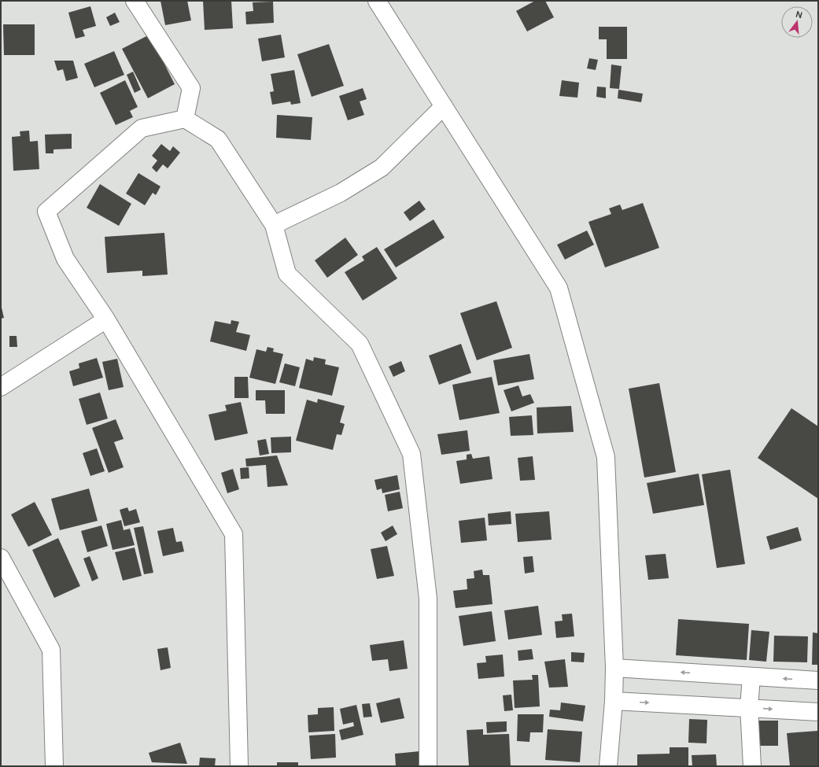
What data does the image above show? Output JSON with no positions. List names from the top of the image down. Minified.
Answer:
{"north":"top"}
